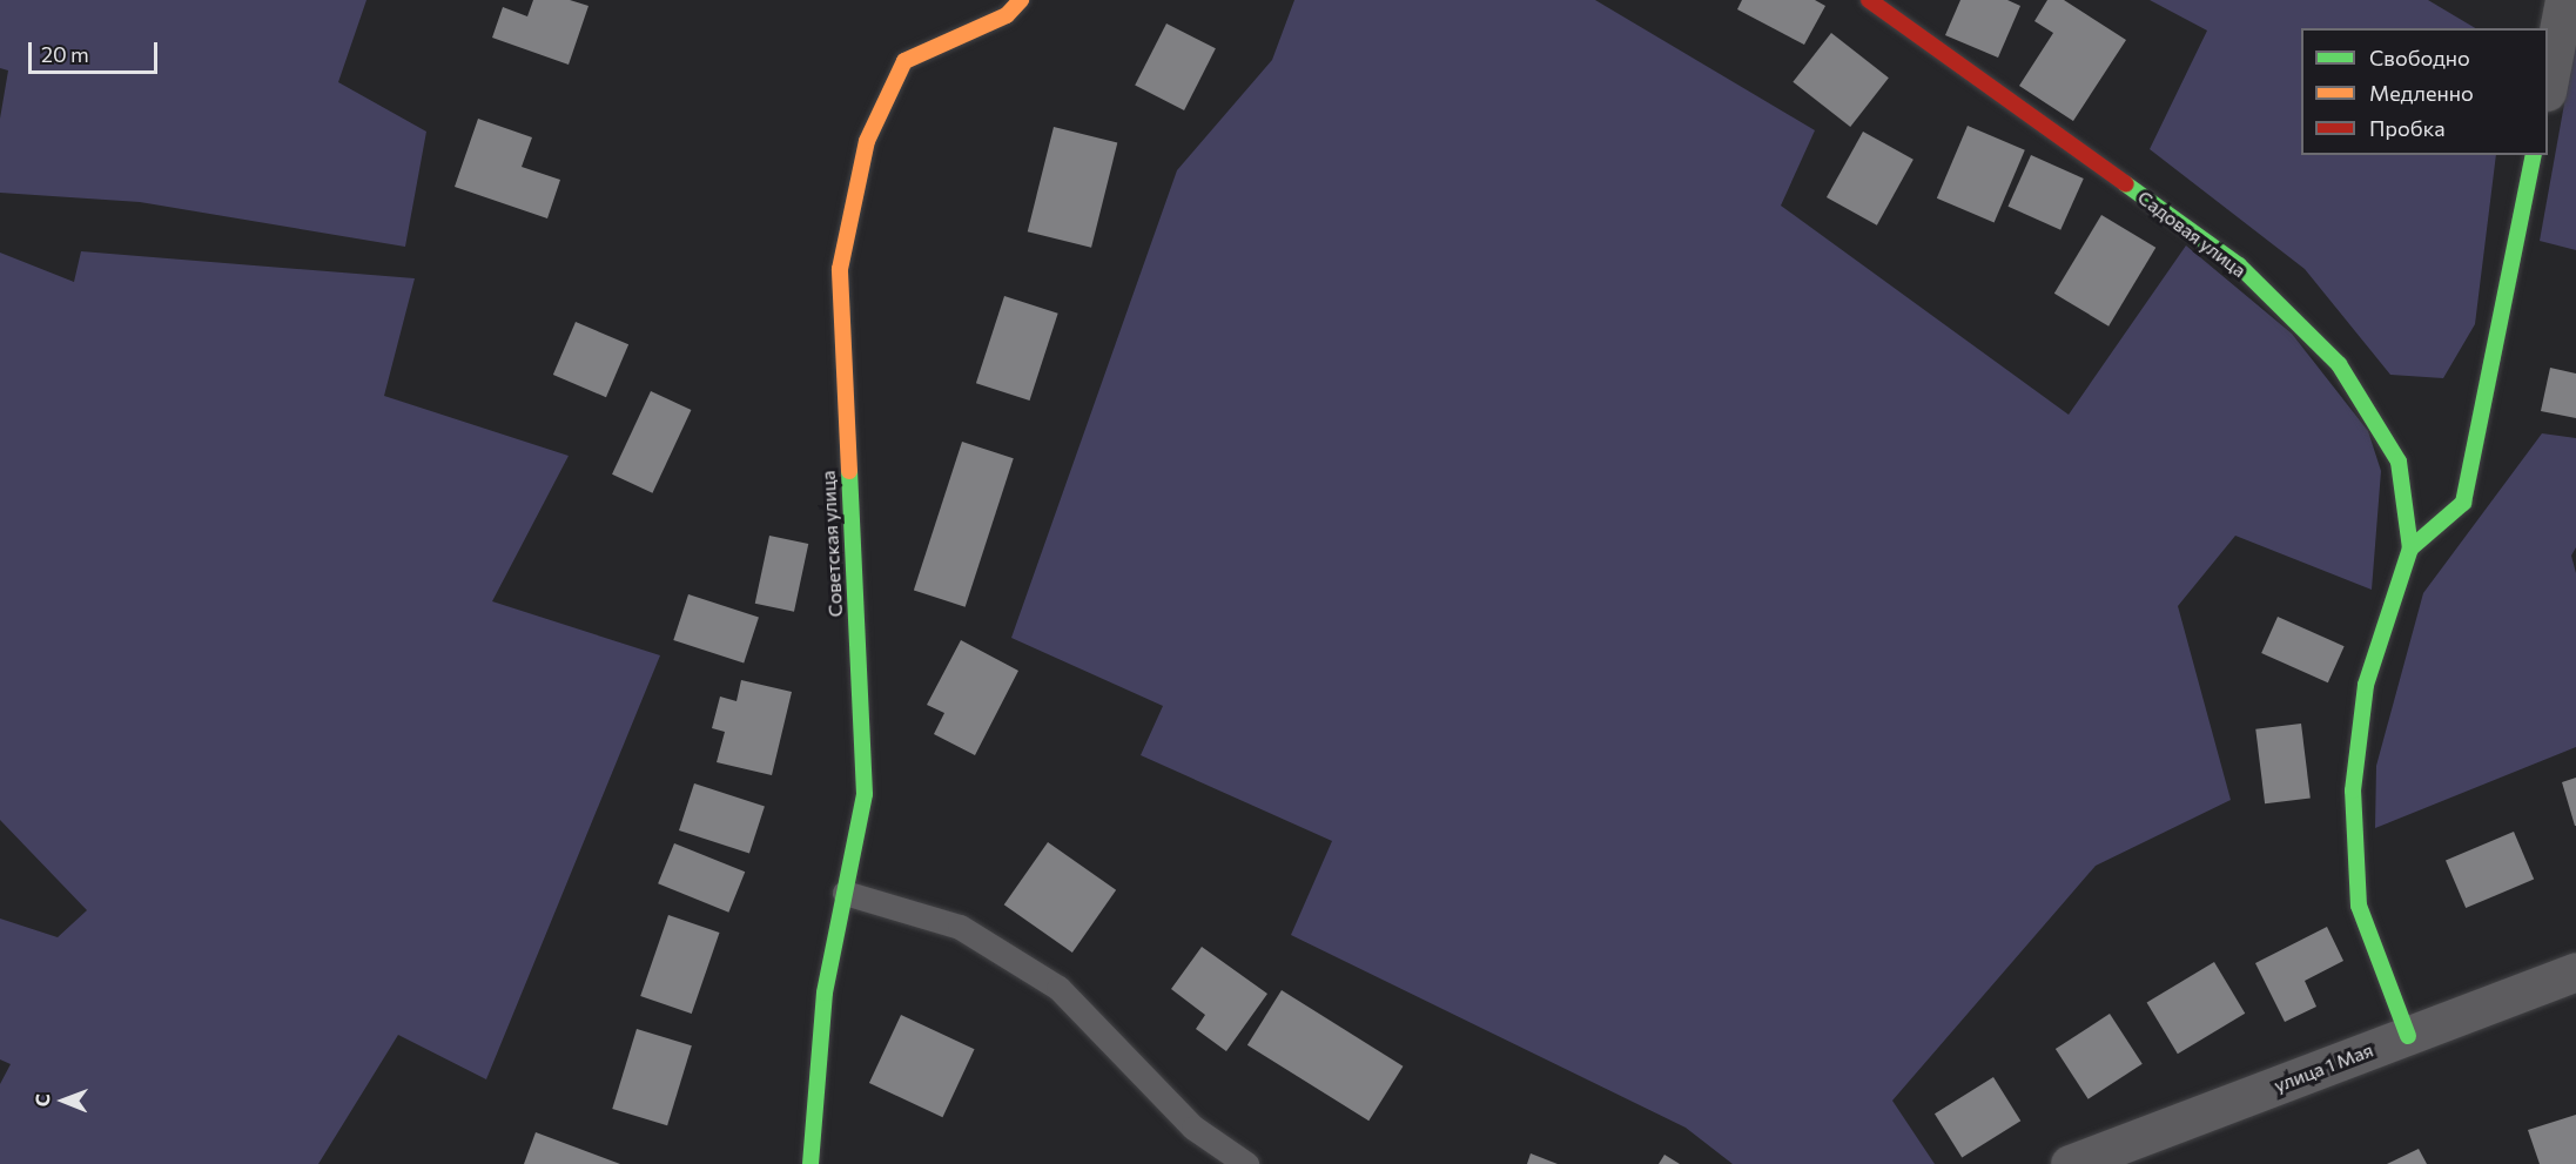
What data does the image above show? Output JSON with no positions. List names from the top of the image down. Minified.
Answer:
{"streets":{"street":["Садовая улица","Советская улица","улица 1 Мая"]},"crossings":[["Садовая улица","улица 1 Мая"]],"legend":["Свободно","Медленно","Пробка"],"scale_bar":"20 m","north":"left"}
